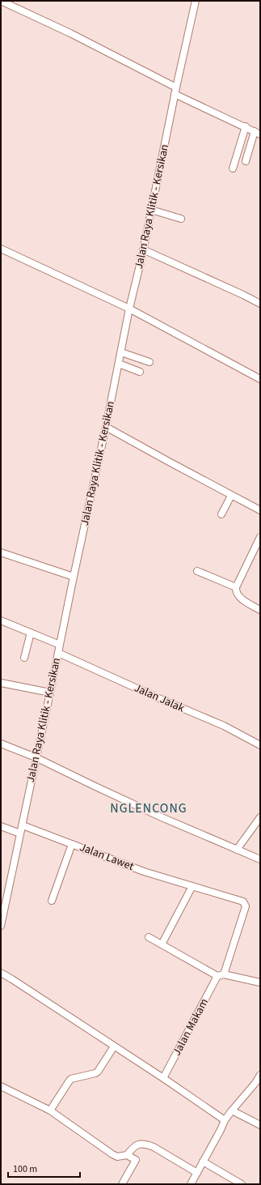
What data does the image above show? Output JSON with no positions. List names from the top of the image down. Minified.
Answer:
{"streets":{"street":["Jalan Raya Klitik - Kersikan","Jalan Jalak","Jalan Lawet","Jalan Makam"]},"crossings":[["Jalan Raya Klitik - Kersikan","Jalan Jalak"],["Jalan Raya Klitik - Kersikan","Jalan Lawet"],["Jalan Lawet","Jalan Makam"]],"districts":["NGLENCONG"],"scale_bar":"100 m"}
